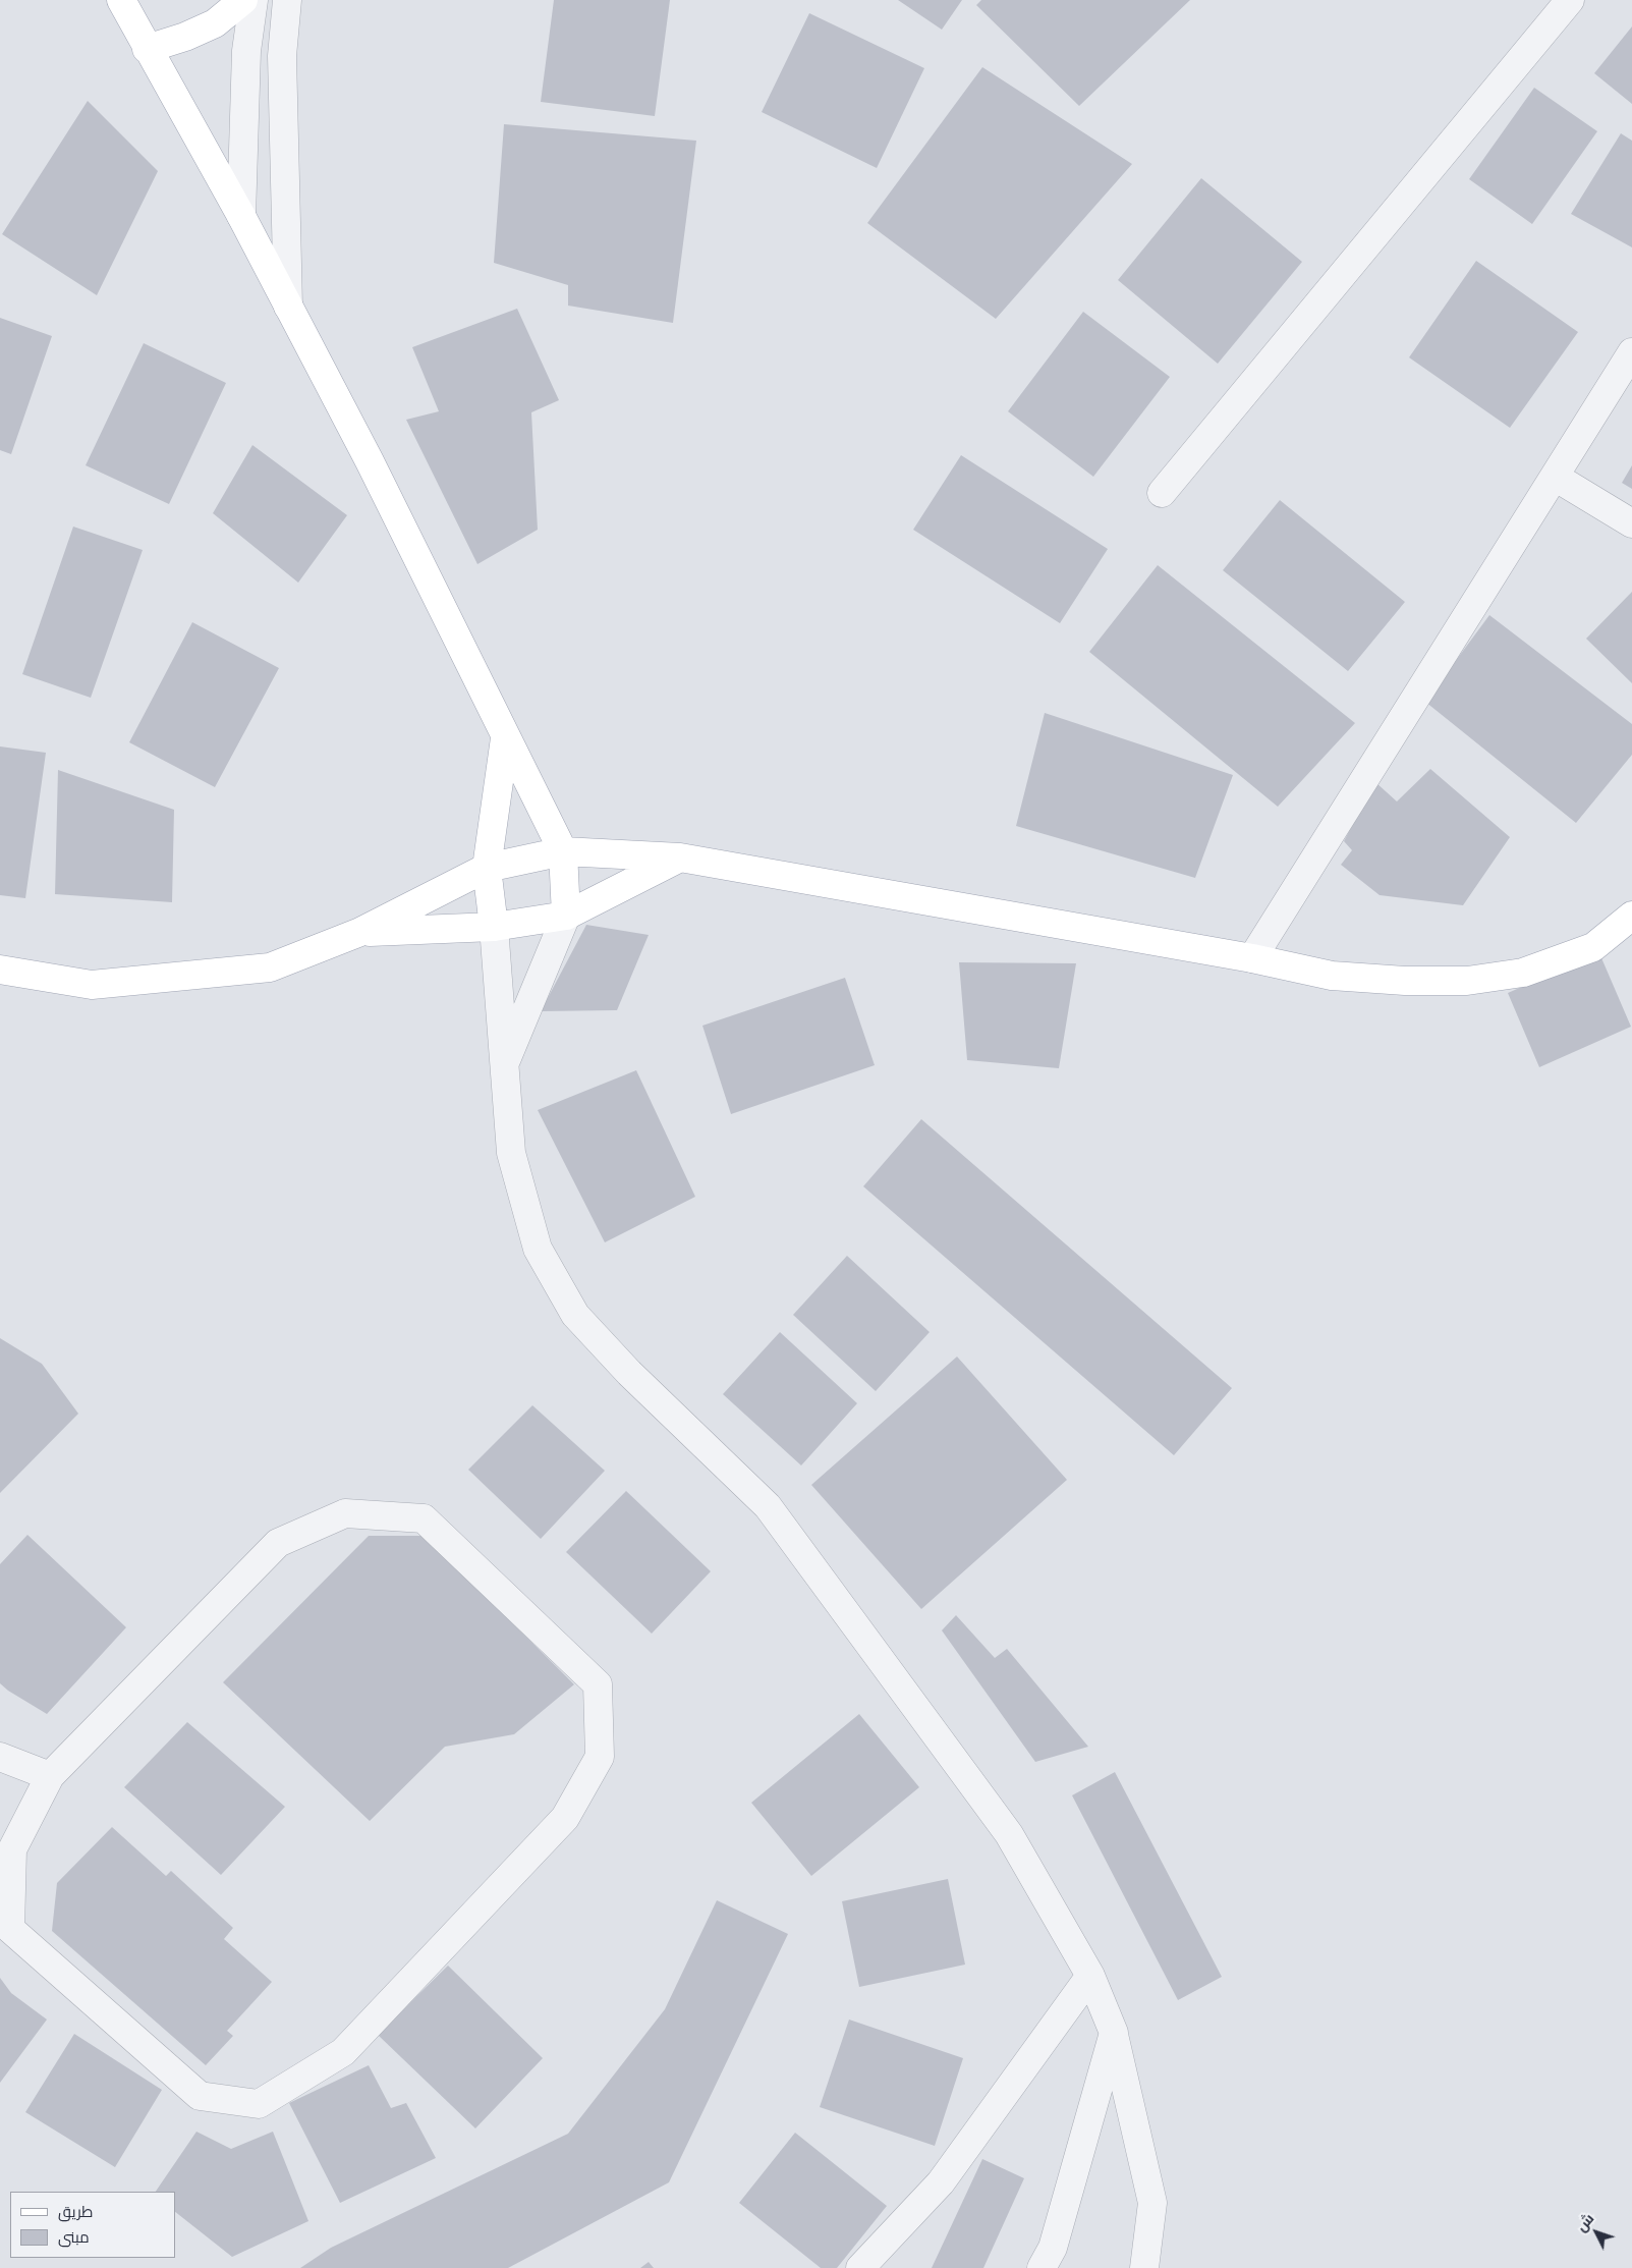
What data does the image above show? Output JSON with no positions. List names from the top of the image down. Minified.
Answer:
{"legend":["طريق","مبنى"],"north":"top left"}
